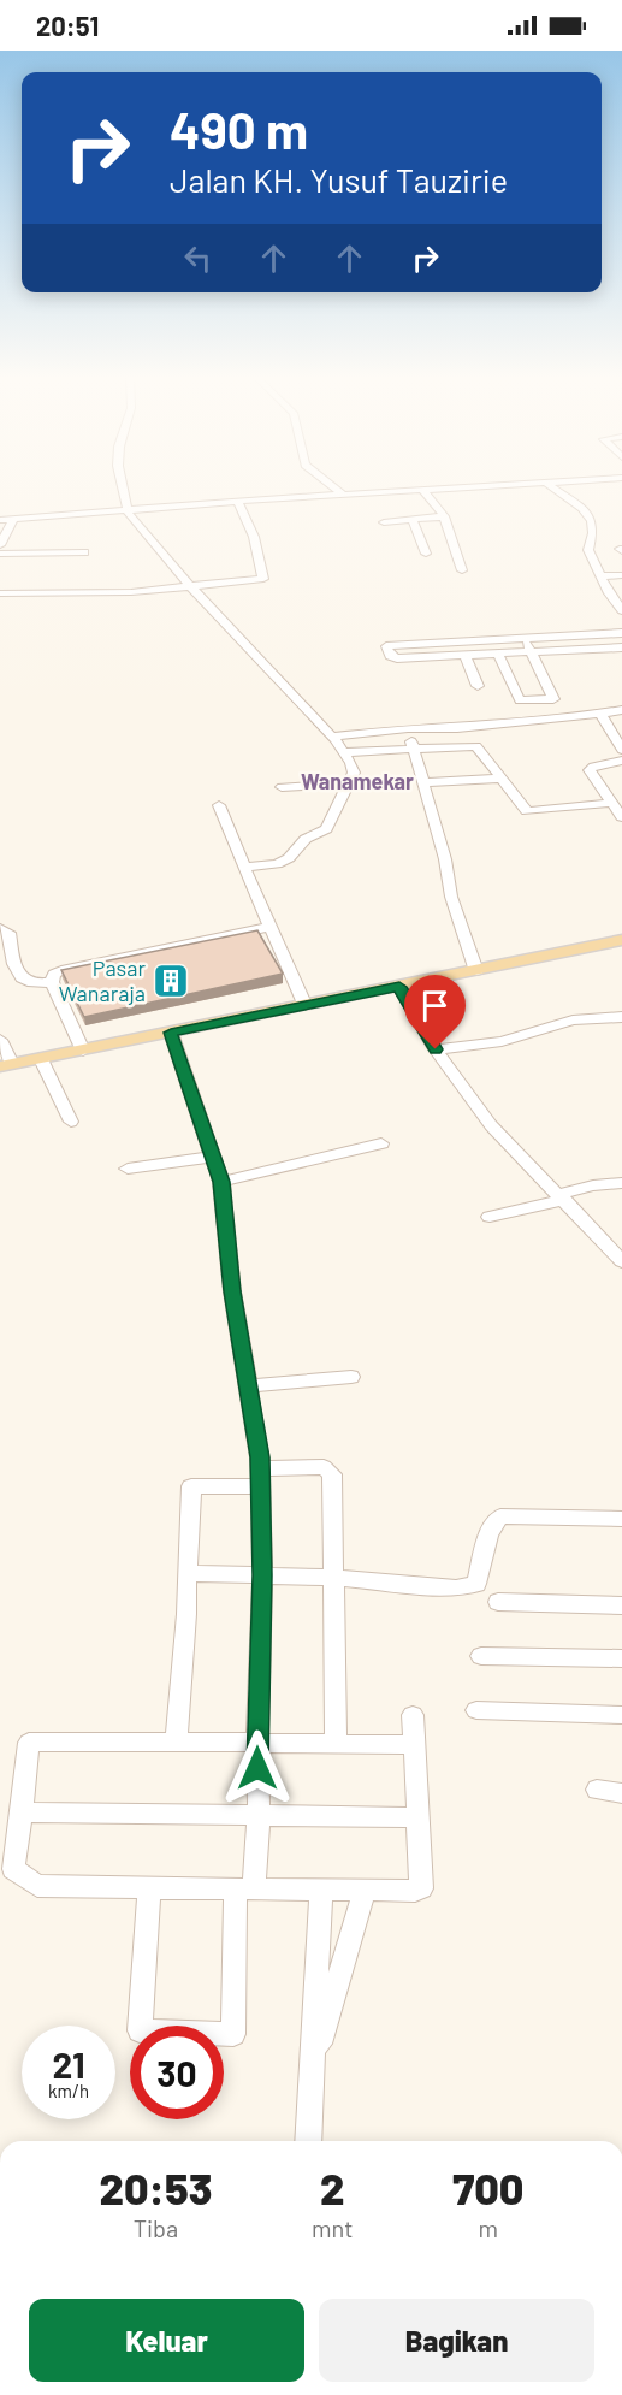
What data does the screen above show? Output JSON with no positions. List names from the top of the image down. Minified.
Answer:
{"districts":["Wanamekar"],"places":{"building":["Pasar Wanaraja"]},"page":{"status":"20:51","turn":["490 m","Jalan KH. Yusuf Tauzirie"],"speed":"21 km/h","limit":"30","eta":["20:53","Tiba","2","mnt","700","m"],"buttons":["Keluar","Bagikan"]}}
